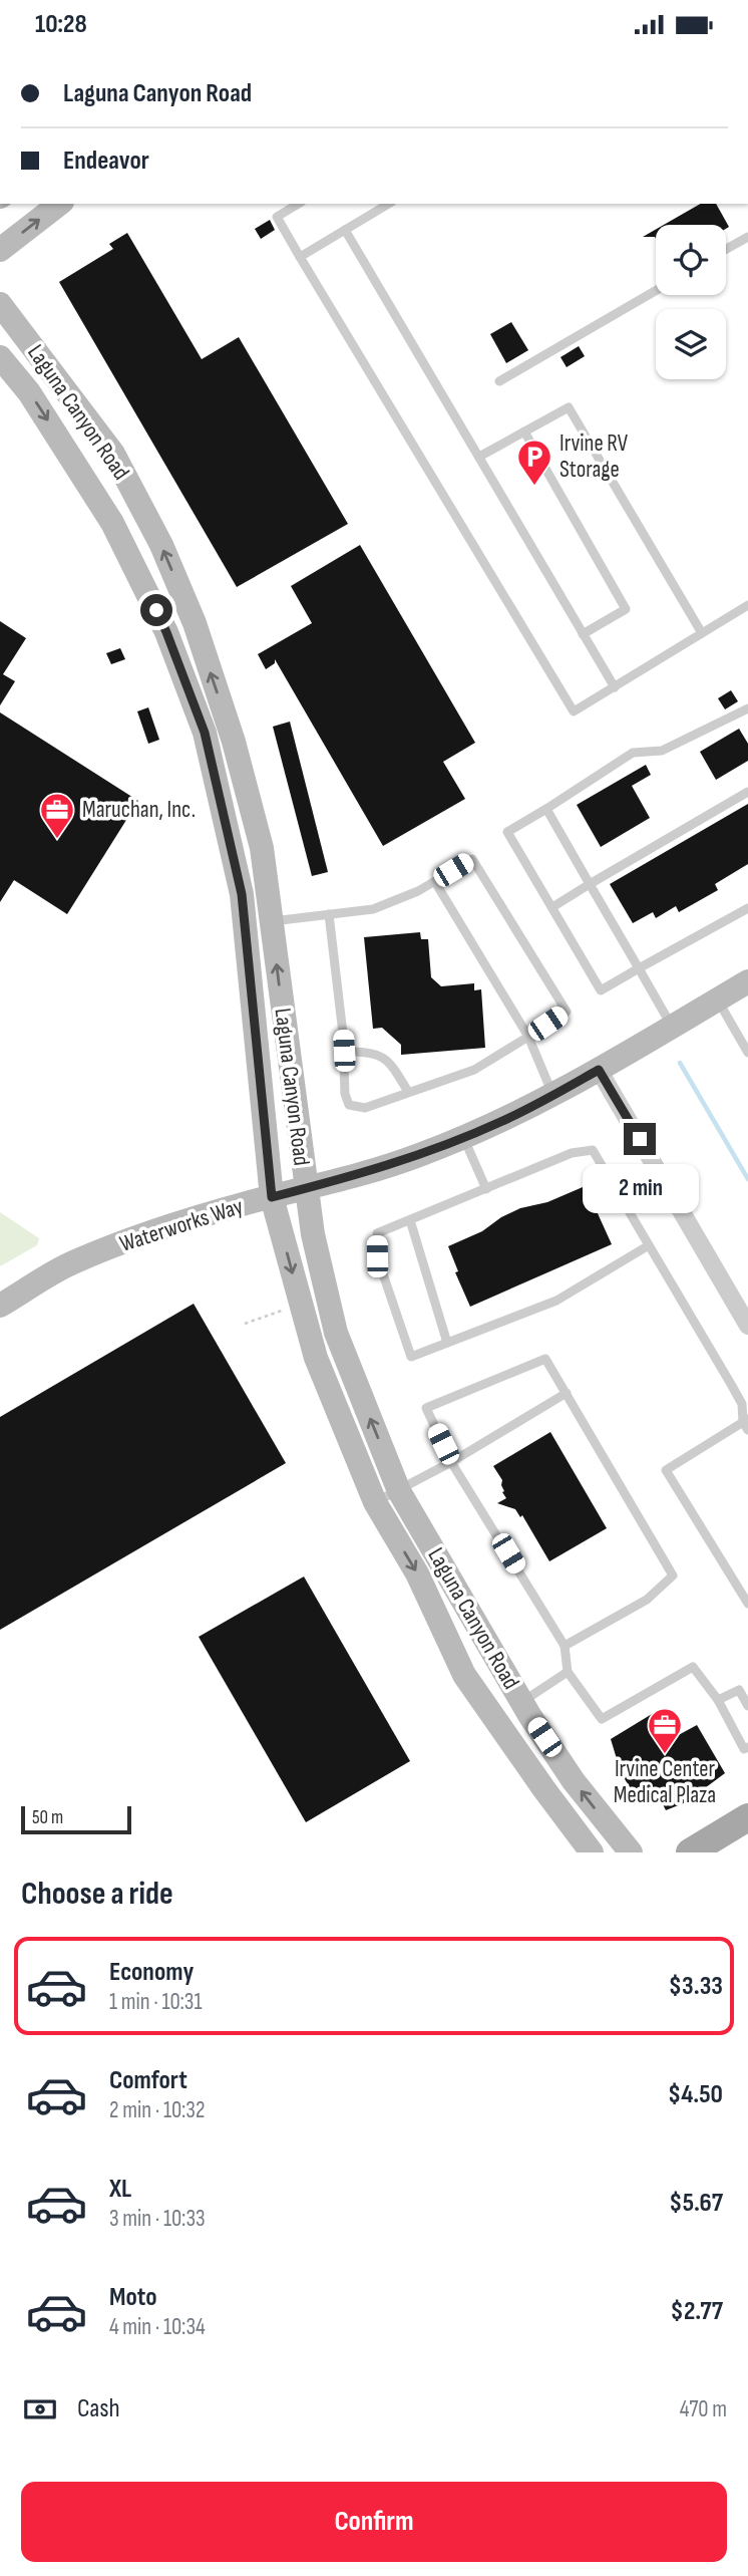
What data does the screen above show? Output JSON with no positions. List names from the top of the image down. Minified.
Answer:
{"streets":{"main road":["Laguna Canyon Road","Waterworks Way"]},"crossings":[["Laguna Canyon Road","Waterworks Way"]],"places":{"parking":["Irvine RV Storage"],"office":["Maruchan, Inc.","Irvine Center Medical Plaza"]},"scale_bar":"50 m","page":{"status":"10:28","banner":["Laguna Canyon Road","Endeavor"],"bubble":"2 min","scale":"50 m","heading":"Choose a ride","list":[{"name":"Economy","note":"1 min · 10:31","value":"$3.33"},{"name":"Comfort","note":"2 min · 10:32","value":"$4.50"},{"name":"XL","note":"3 min · 10:33","value":"$5.67"},{"name":"Moto","note":"4 min · 10:34","value":"$2.77"}],"pay":["Cash","470 m"],"buttons":"Confirm"}}
